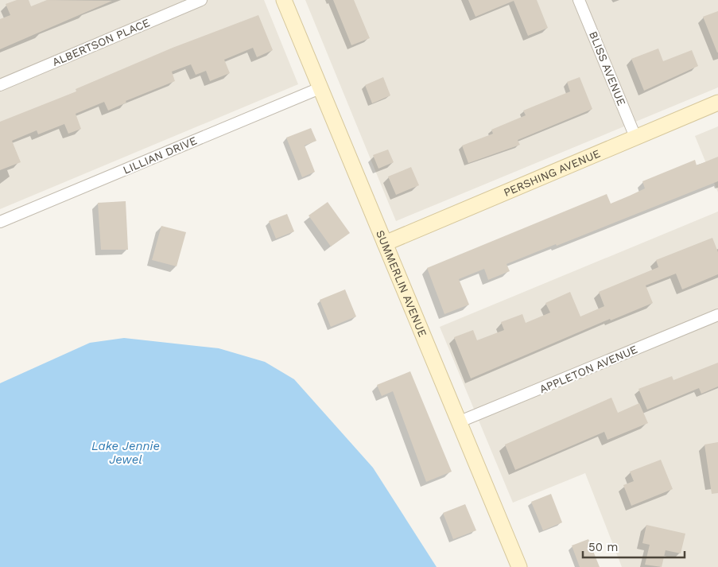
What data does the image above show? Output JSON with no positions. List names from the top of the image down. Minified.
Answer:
{"streets":{"street":["ALBERTSON PLACE","BLISS AVENUE","LILLIAN DRIVE","PERSHING AVENUE","SUMMERLIN AVENUE","APPLETON AVENUE"]},"crossings":[["BLISS AVENUE","PERSHING AVENUE"],["LILLIAN DRIVE","SUMMERLIN AVENUE"],["PERSHING AVENUE","SUMMERLIN AVENUE"],["SUMMERLIN AVENUE","APPLETON AVENUE"]],"water":["Lake Jennie Jewel"],"scale_bar":"50 m"}
